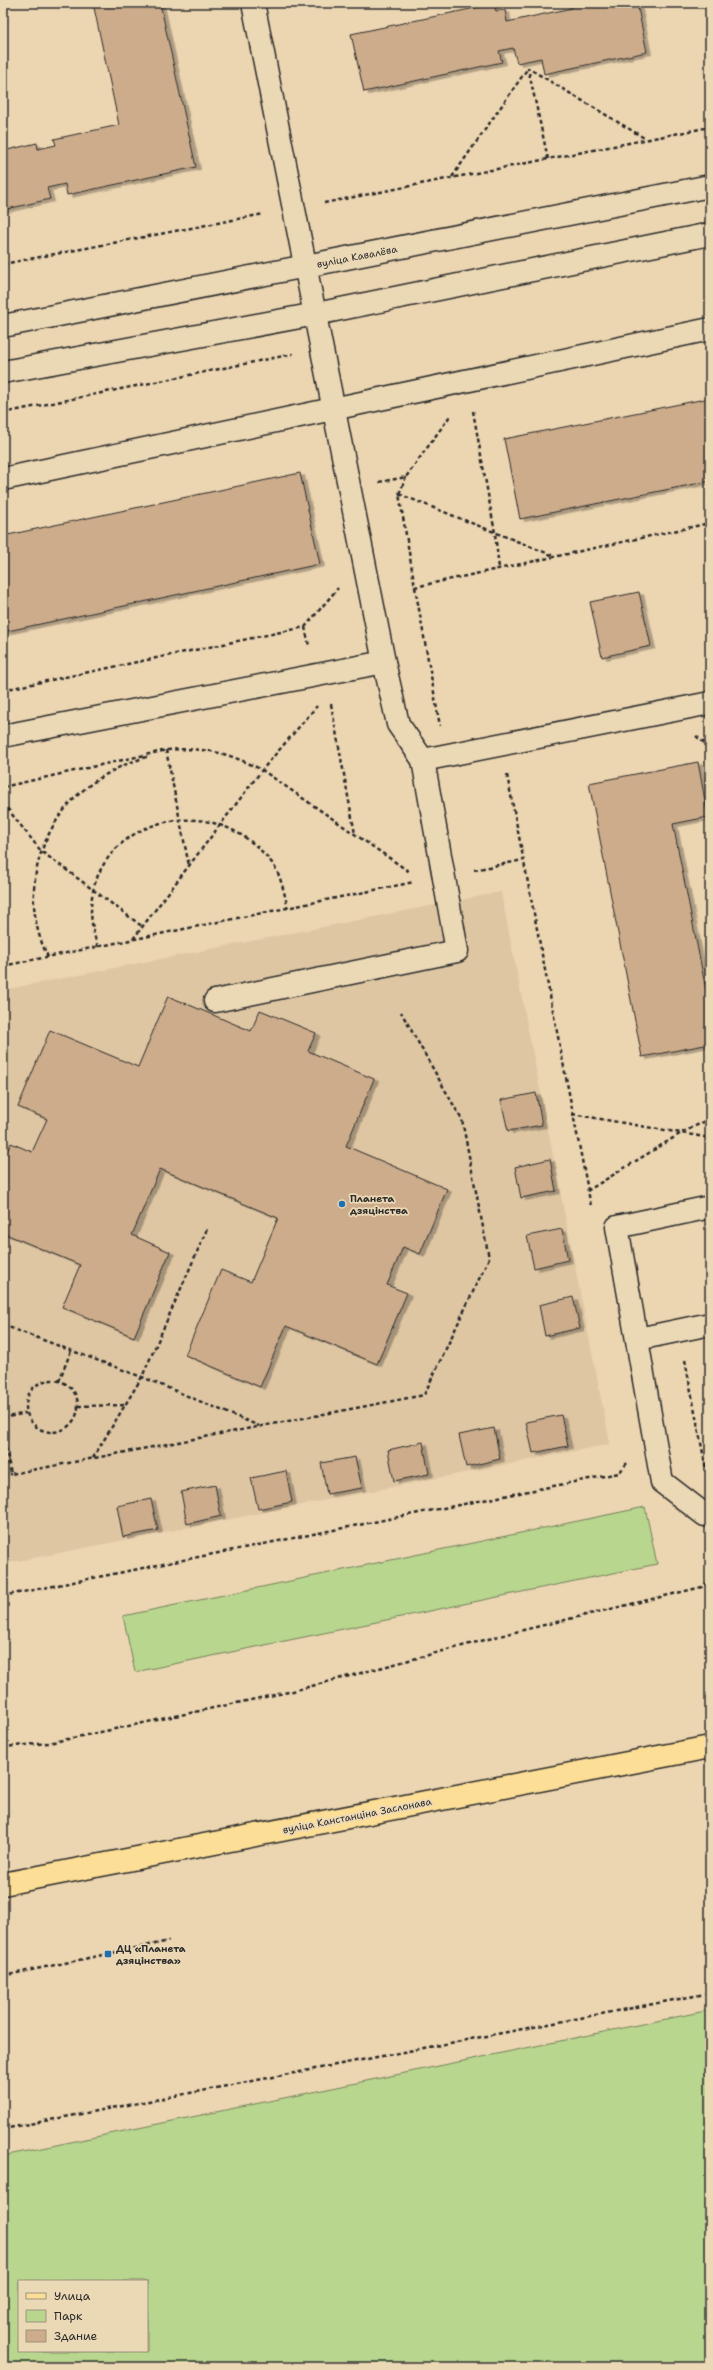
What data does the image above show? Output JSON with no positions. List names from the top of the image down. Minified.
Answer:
{"streets":{"main road":["вуліца Канстанціна Заслонава"],"street":["вуліца Кавалёва"]},"places":{"other":["Планета дзяцінства"],"transit":["ДЦ «Планета дзяцінства»"]},"legend":["Улица","Парк","Здание"]}
